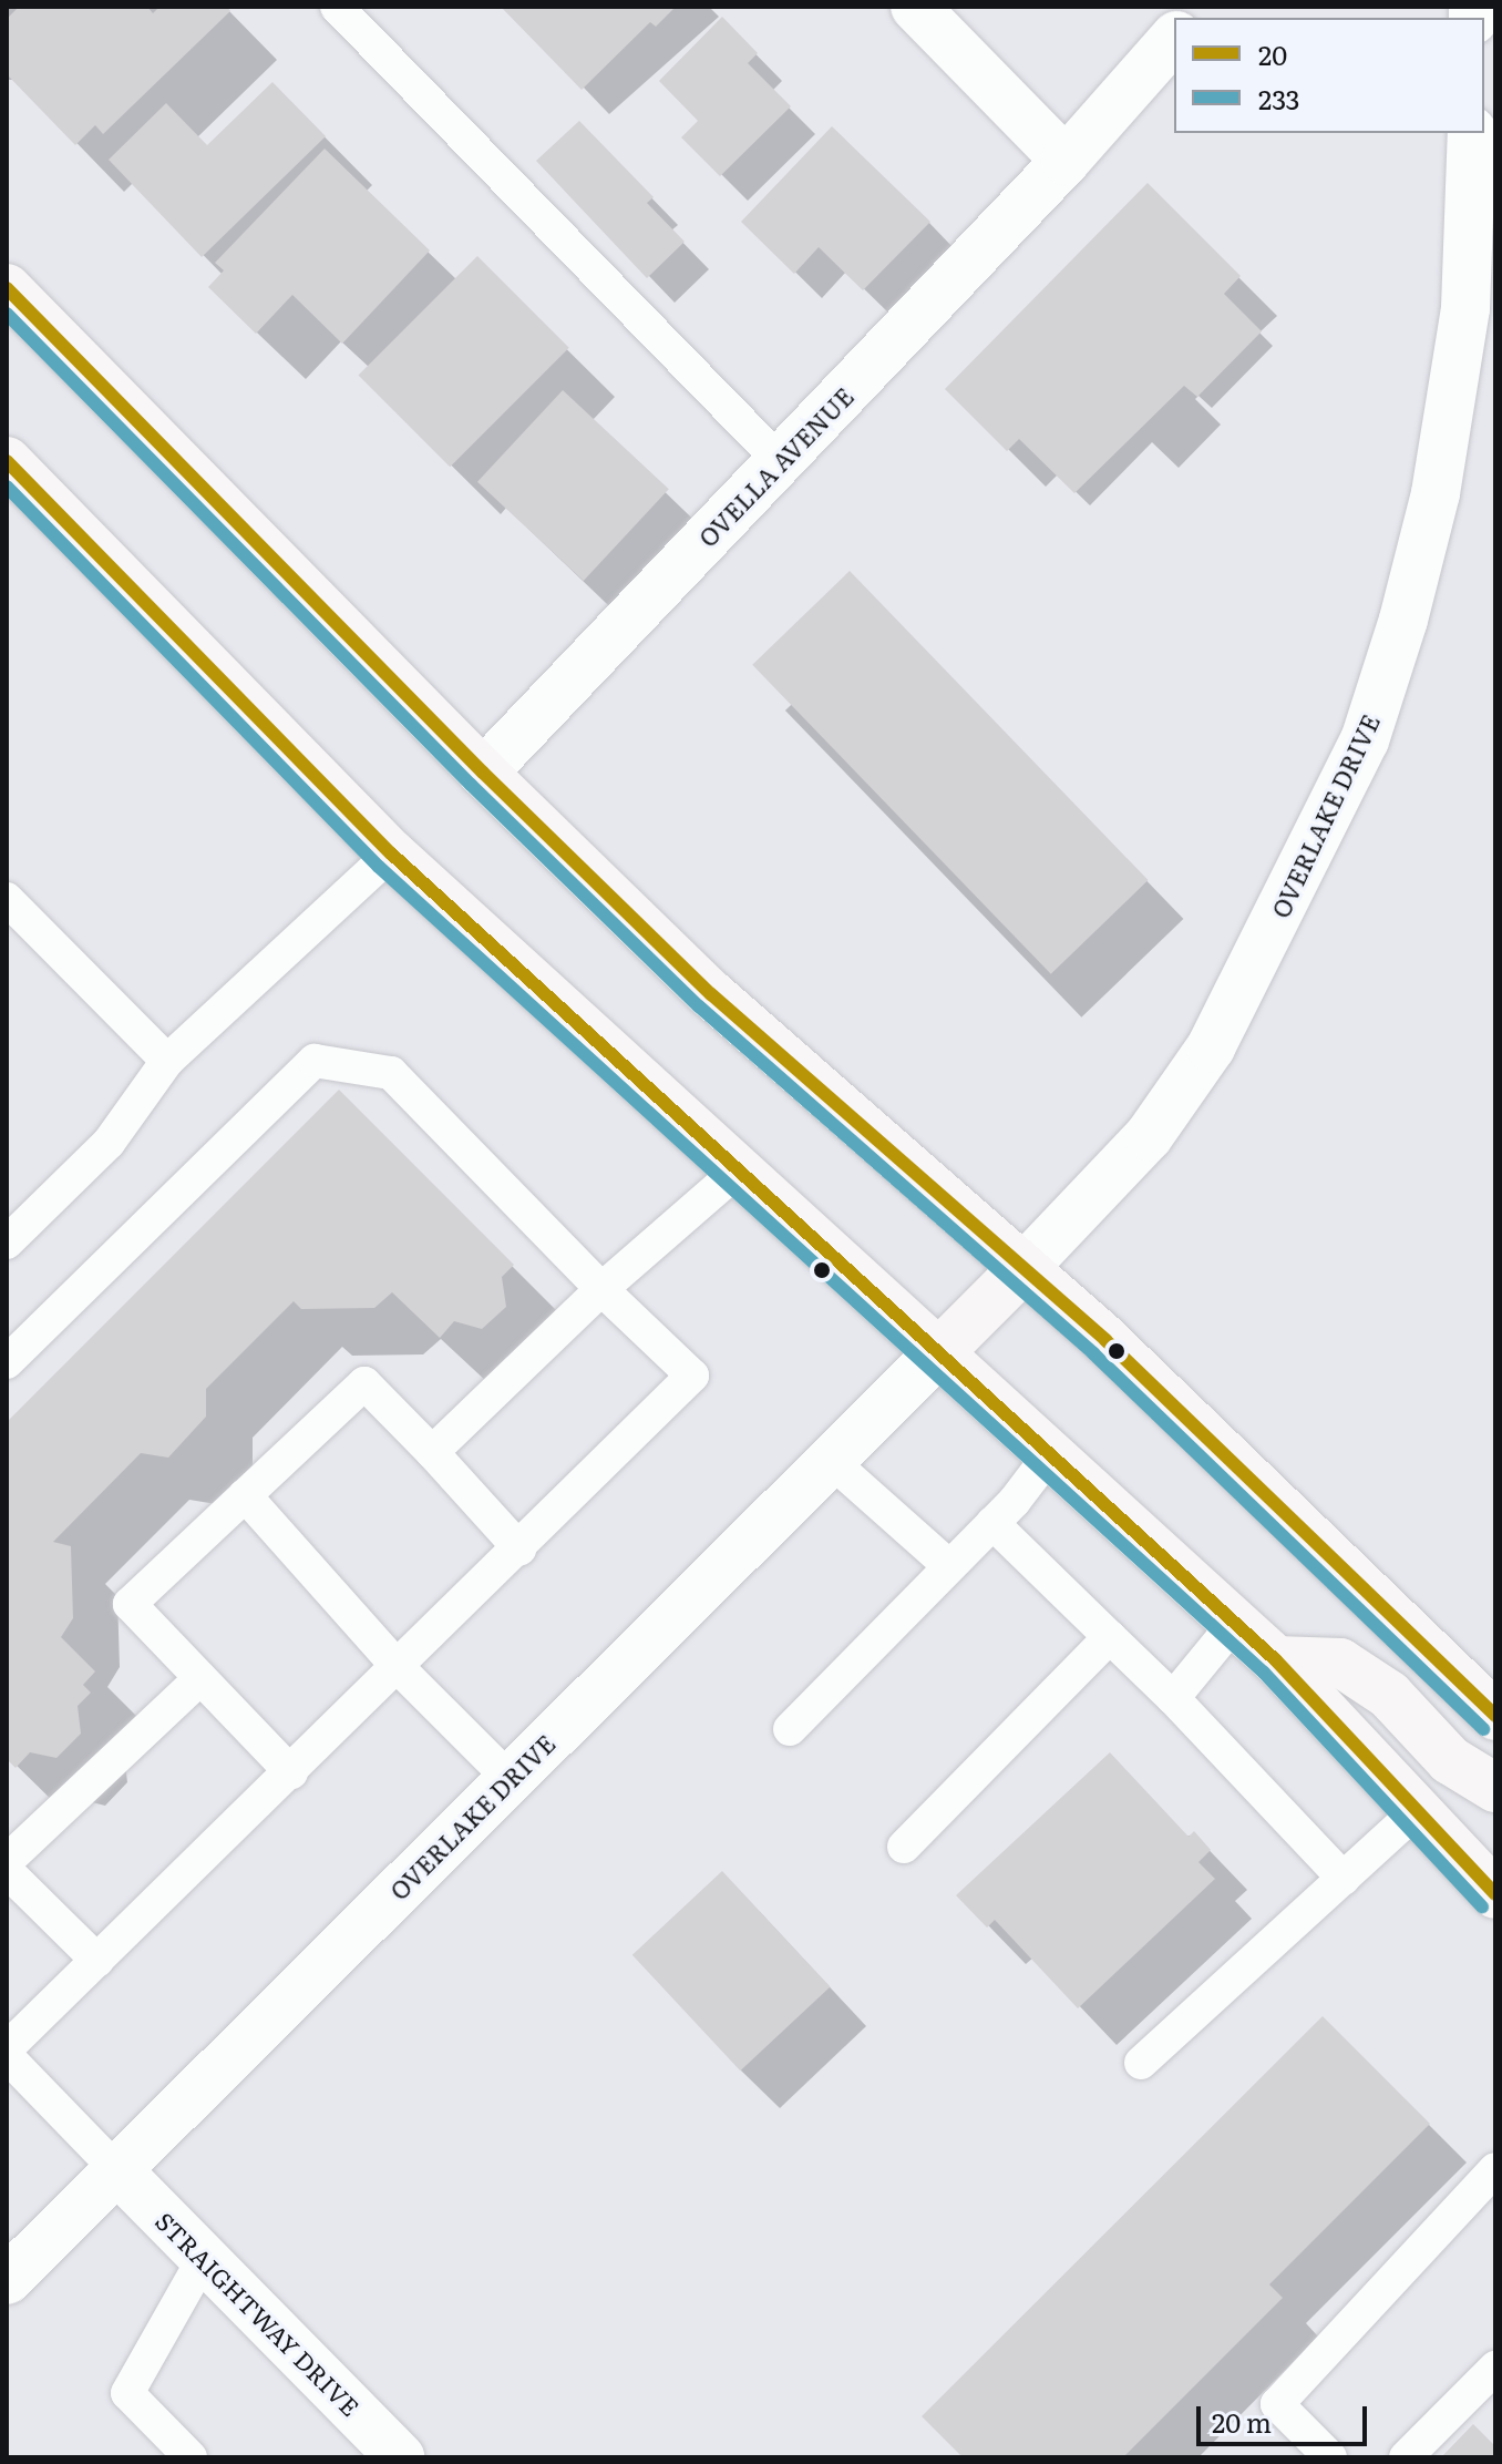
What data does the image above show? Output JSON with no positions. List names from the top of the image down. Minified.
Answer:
{"streets":{"street":["OVELLA AVENUE","OVERLAKE DRIVE","STRAIGHTWAY DRIVE"]},"crossings":[["OVERLAKE DRIVE","STRAIGHTWAY DRIVE"]],"lines":["transit line 20","transit line 233"],"legend":["20","233"],"scale_bar":"20 m"}
